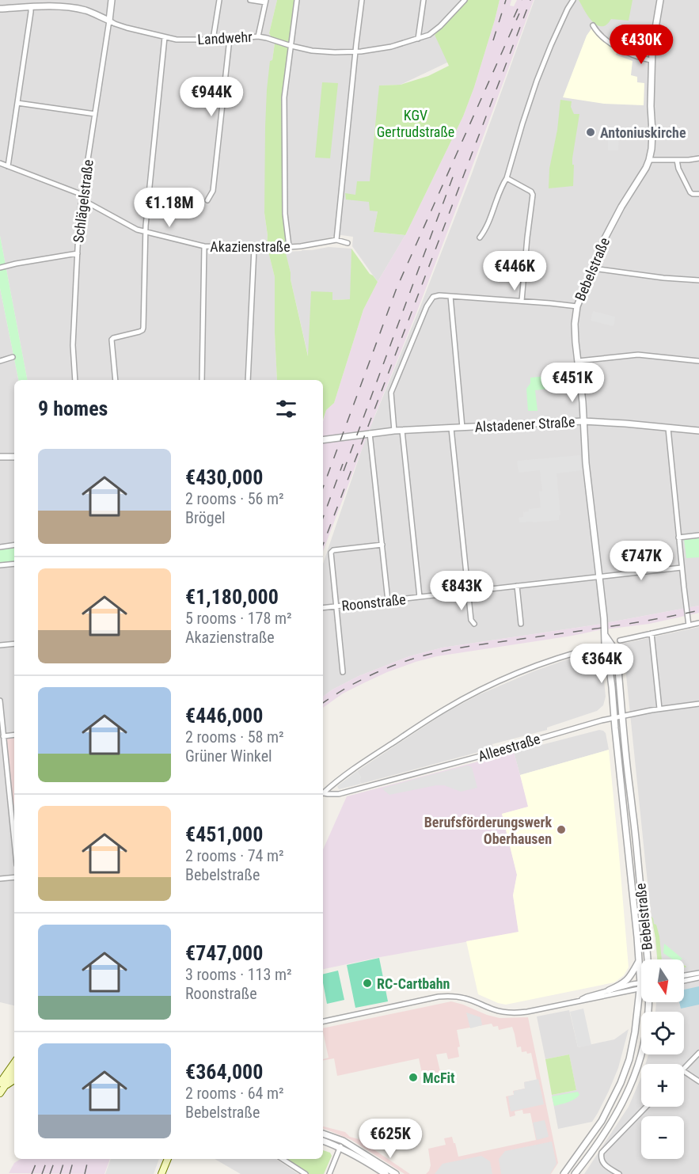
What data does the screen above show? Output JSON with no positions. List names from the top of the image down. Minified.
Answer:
{"streets":{"street":["Landwehr","Schlägelstraße","Akazienstraße","Bebelstraße","Alstadener Straße","Roonstraße","Alleestraße"]},"crossings":[["Landwehr","Schlägelstraße"],["Schlägelstraße","Akazienstraße"],["Bebelstraße","Alstadener Straße"],["Bebelstraße","Roonstraße"],["Bebelstraße","Alleestraße"]],"parks":["KGV Gertrudstraße"],"places":["Antoniuskirche","Berufsförderungswerk Oberhausen","RC-Cartbahn","McFit"],"north":"bottom","page":{"price":["€430K","€944K","€1.18M","€446K","€451K","€747K","€843K","€364K","€625K"],"heading":"9 homes","list":[{"name":"€430,000","note":"2 rooms · 56 m² · Brögel"},{"name":"€1,180,000","note":"5 rooms · 178 m² · Akazienstraße"},{"name":"€446,000","note":"2 rooms · 58 m² · Grüner Winkel"},{"name":"€451,000","note":"2 rooms · 74 m² · Bebelstraße"},{"name":"€747,000","note":"3 rooms · 113 m² · Roonstraße"},{"name":"€364,000","note":"2 rooms · 64 m² · Bebelstraße"}],"map_buttons":["+","−"]}}
